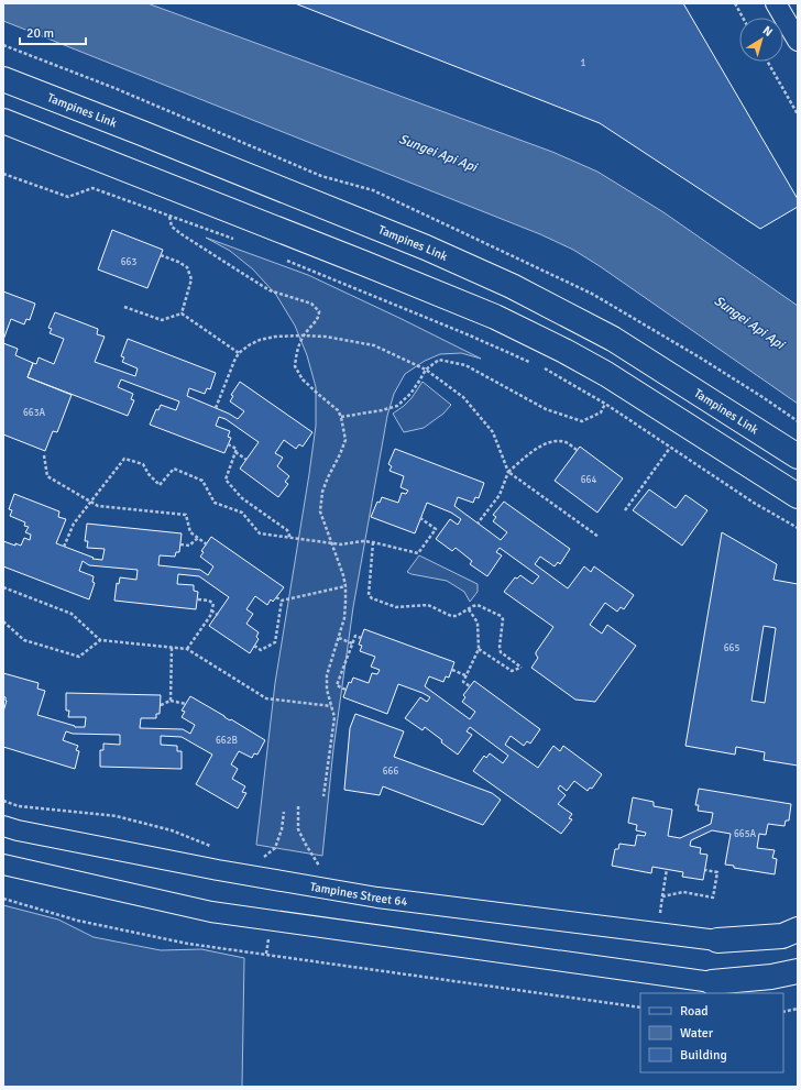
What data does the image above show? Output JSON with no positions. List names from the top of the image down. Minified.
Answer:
{"streets":{"street":["Tampines Link","Tampines Street 64"]},"water":["Sungei Api Api"],"house_numbers":["1","663","663A","664","665","662B","666","665A"],"legend":["Road","Water","Building"],"scale_bar":"20 m","north":"top right"}
